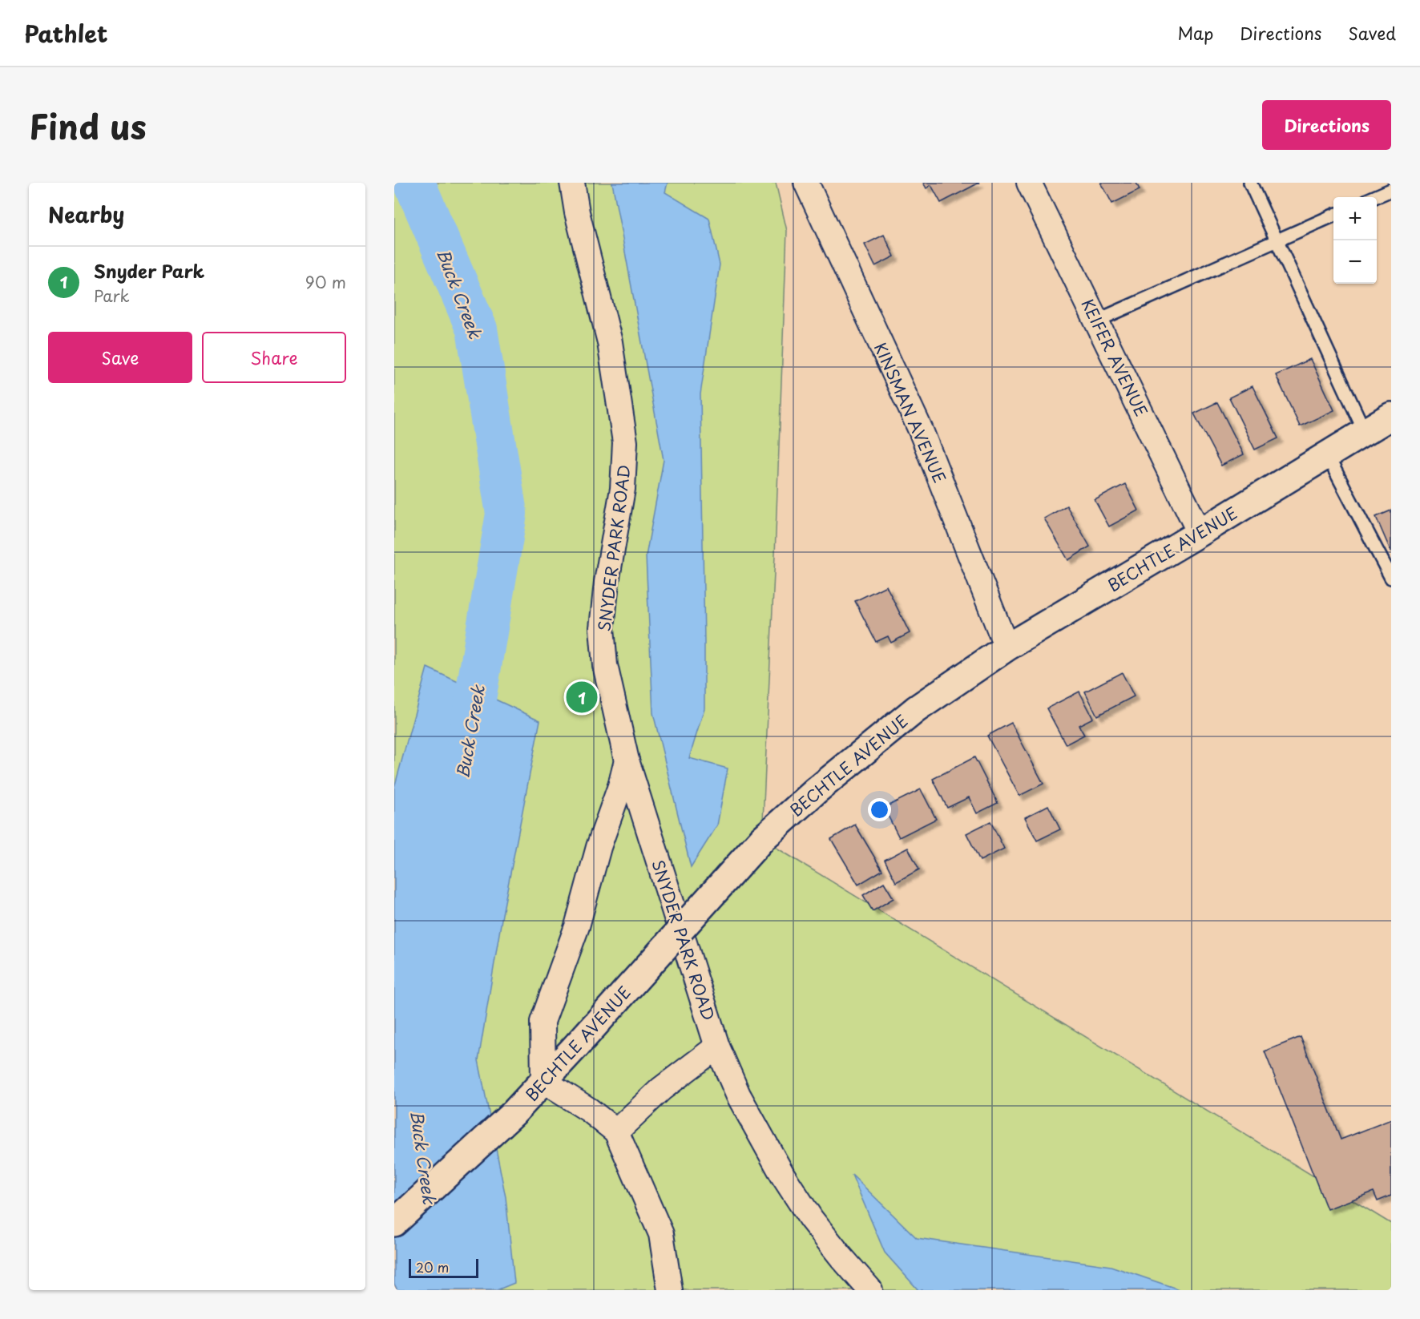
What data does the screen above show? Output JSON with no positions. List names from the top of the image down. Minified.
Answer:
{"streets":{"main road":["BECHTLE AVENUE"],"street":["KEIFER AVENUE","KINSMAN AVENUE","SNYDER PARK ROAD"]},"crossings":[["KEIFER AVENUE","BECHTLE AVENUE"],["KINSMAN AVENUE","BECHTLE AVENUE"]],"water":["Buck Creek"],"scale_bar":"20 m","page":{"header":"Pathlet","nav":["Map","Directions","Saved"],"title":"Find us","buttons":["Directions",["Save","Share"]],"heading":"Nearby","map_buttons":["+","−"],"list":[{"mark":"1","name":"Snyder Park","note":"Park","value":"90 m"}],"pins":"1","scale":"20 m"}}
